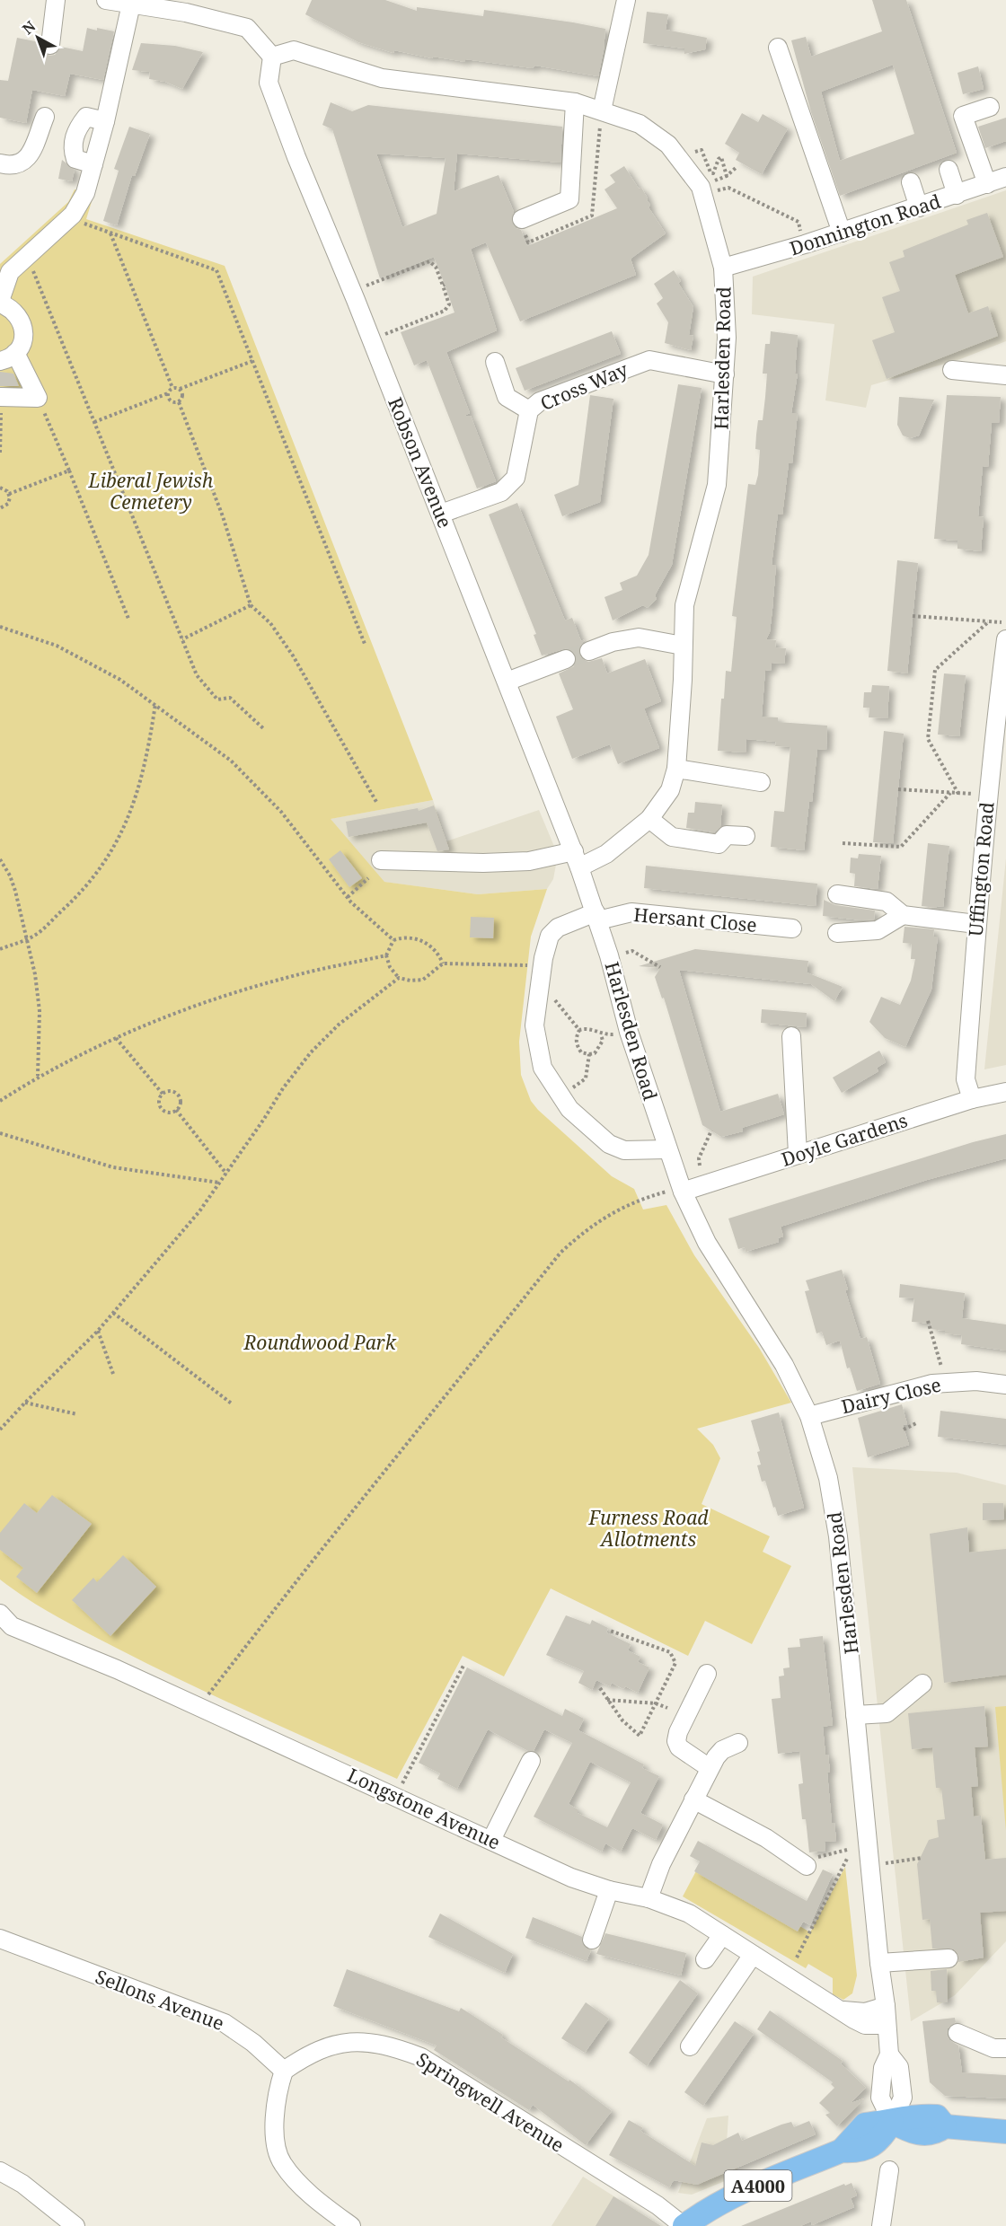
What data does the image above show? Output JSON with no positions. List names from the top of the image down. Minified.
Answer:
{"streets":{"main road":["A4000"],"street":["Donnington Road","Harlesden Road","Cross Way","Robson Avenue","Uffington Road","Hersant Close","Doyle Gardens","Dairy Close","Longstone Avenue","Sellons Avenue","Springwell Avenue"]},"crossings":[["Donnington Road","Harlesden Road"],["Harlesden Road","Cross Way"],["Harlesden Road","Robson Avenue"],["Harlesden Road","Hersant Close"],["Harlesden Road","Doyle Gardens"],["Harlesden Road","Dairy Close"],["Harlesden Road","Longstone Avenue"],["Harlesden Road","A4000"],["Cross Way","Robson Avenue"],["Uffington Road","Doyle Gardens"],["Sellons Avenue","Springwell Avenue"],["Springwell Avenue","A4000"]],"parks":["Liberal Jewish Cemetery","Roundwood Park","Furness Road Allotments"],"north":"top left"}
